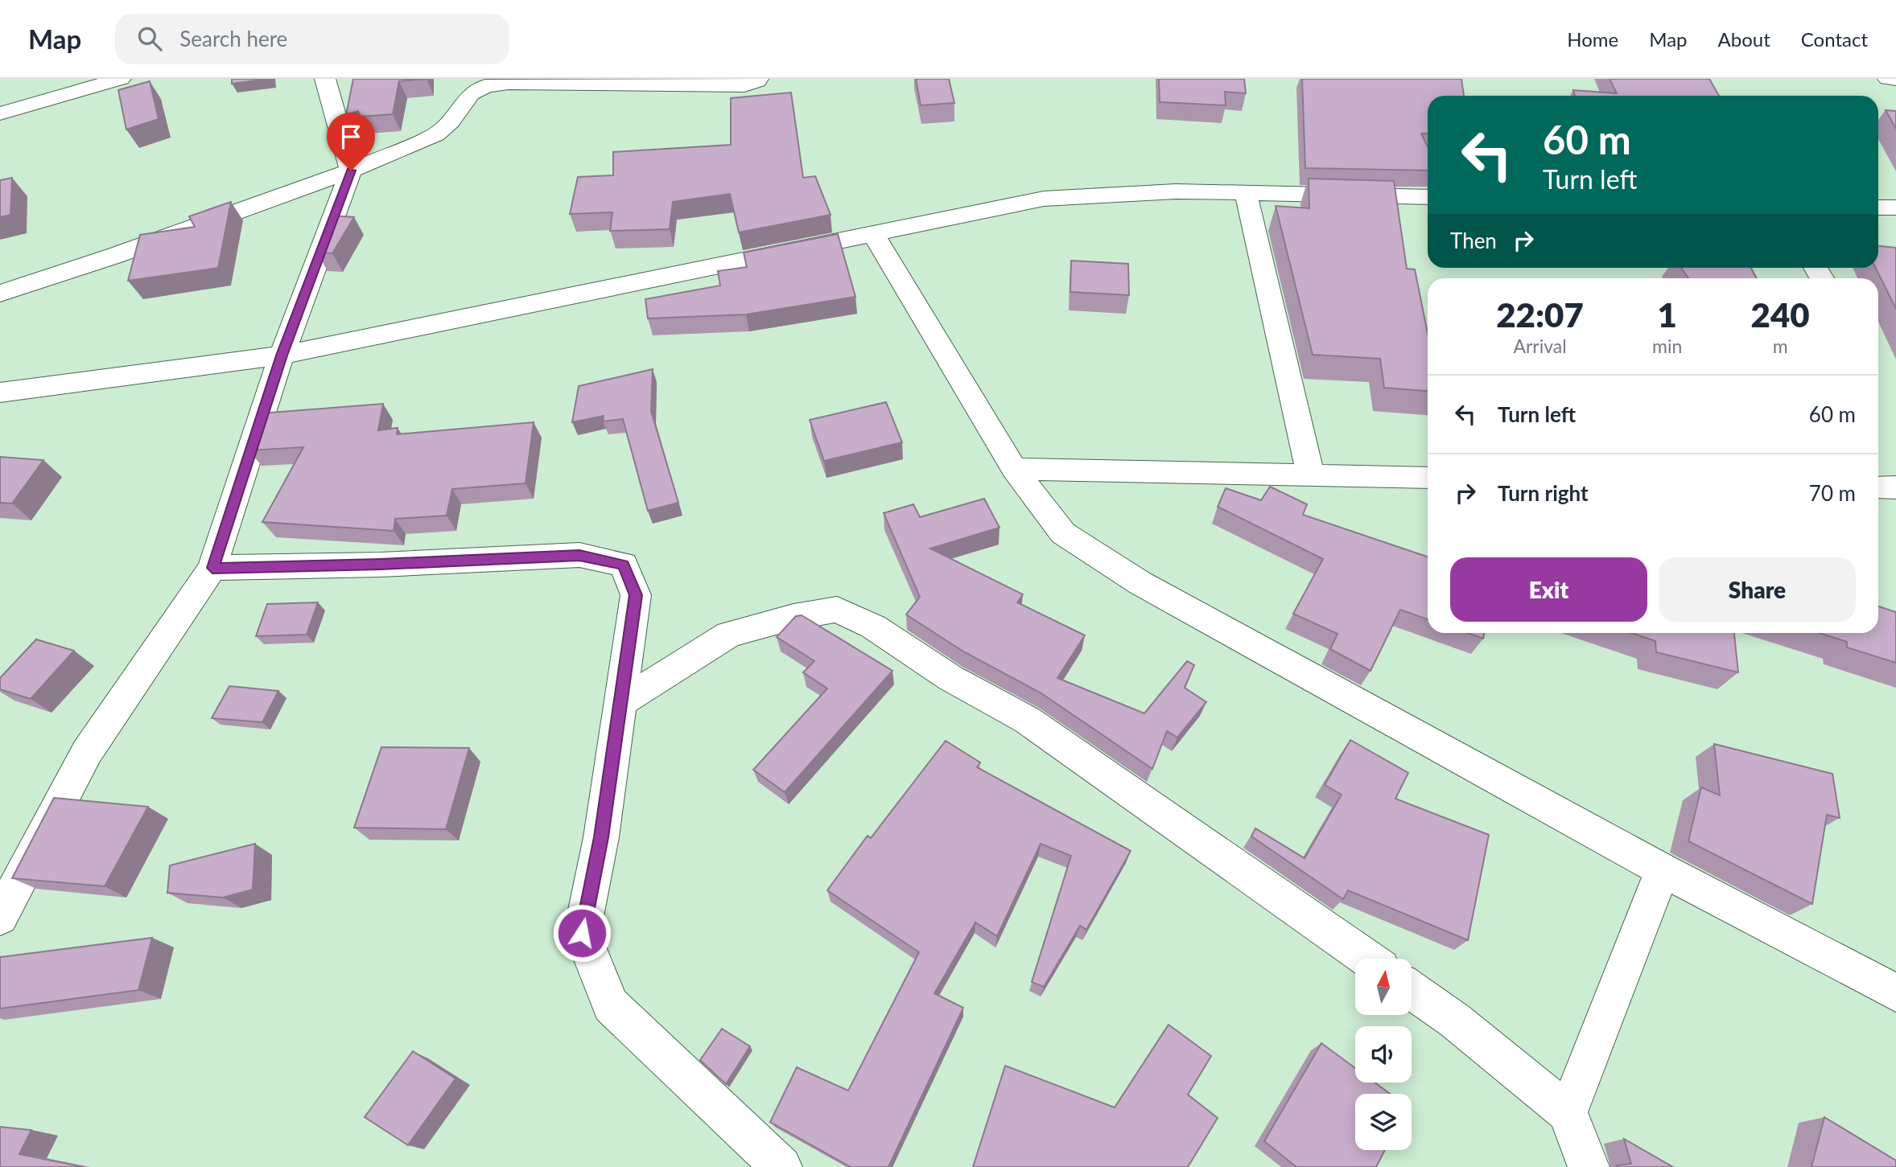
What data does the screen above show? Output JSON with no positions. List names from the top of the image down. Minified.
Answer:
{"north":"top","page":{"header":"Map","search":"Search here","nav":["Home","Map","About","Contact"],"turn":["60 m","Turn left"],"then":"Then","eta":["22:07","Arrival","1","min","240","m"],"list":[{"name":"Turn left","value":"60 m"},{"name":"Turn right","value":"70 m"}],"buttons":["Exit","Share"]}}
